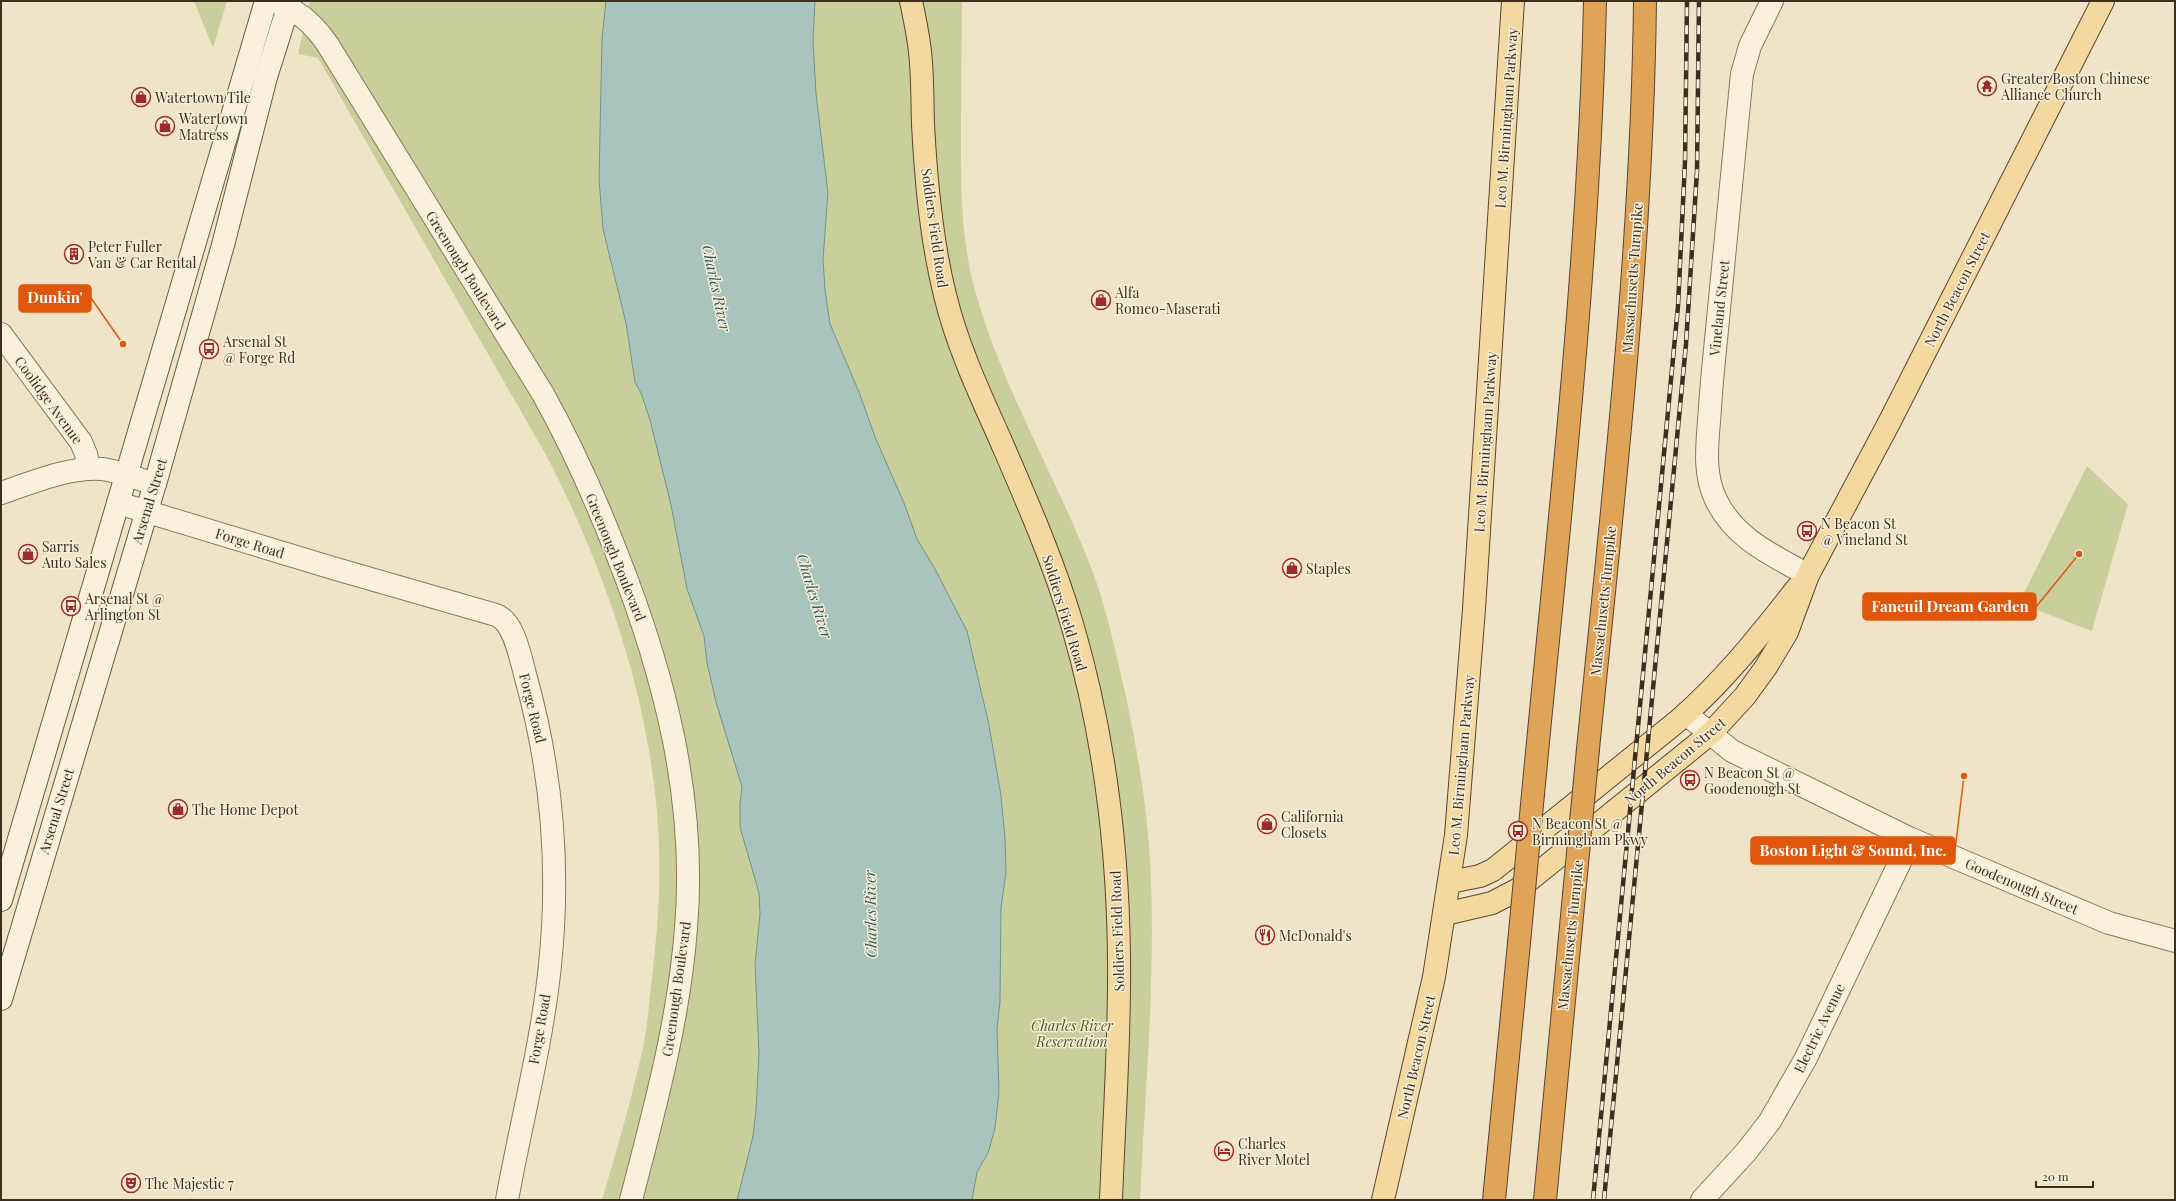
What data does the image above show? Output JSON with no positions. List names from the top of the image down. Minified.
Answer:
{"streets":{"highway":["Massachusetts Turnpike"],"main road":["Leo M. Birmingham Parkway","Soldiers Field Road","North Beacon Street"],"street":["Greenough Boulevard","Vineland Street","Coolidge Avenue","Arsenal Street","Forge Road","Goodenough Street","Electric Avenue"]},"crossings":[["Leo M. Birmingham Parkway","North Beacon Street"],["Greenough Boulevard","Arsenal Street"],["North Beacon Street","Vineland Street"],["North Beacon Street","Goodenough Street"],["Arsenal Street","Forge Road"],["Goodenough Street","Electric Avenue"]],"water":["Charles River"],"parks":["Charles River Reservation"],"places":{"temple":["Greater Boston Chinese Alliance Church"],"shop":["Watertown Tile","Watertown Matress","Alfa Romeo-Maserati","Sarris Auto Sales","Staples","The Home Depot","California Closets"],"building":["Peter Fuller Van & Car Rental"],"other":["Dunkin'","Faneuil Dream Garden","Boston Light & Sound, Inc."],"bus stop":["Arsenal St @ Forge Rd","N Beacon St @ Vineland St","Arsenal St @ Arlington St","N Beacon St @ Goodenough St","N Beacon St @ Birmingham Pkwy"],"restaurant":["McDonald's"],"hotel":["Charles River Motel"],"theatre":["The Majestic 7"]},"scale_bar":"20 m"}
